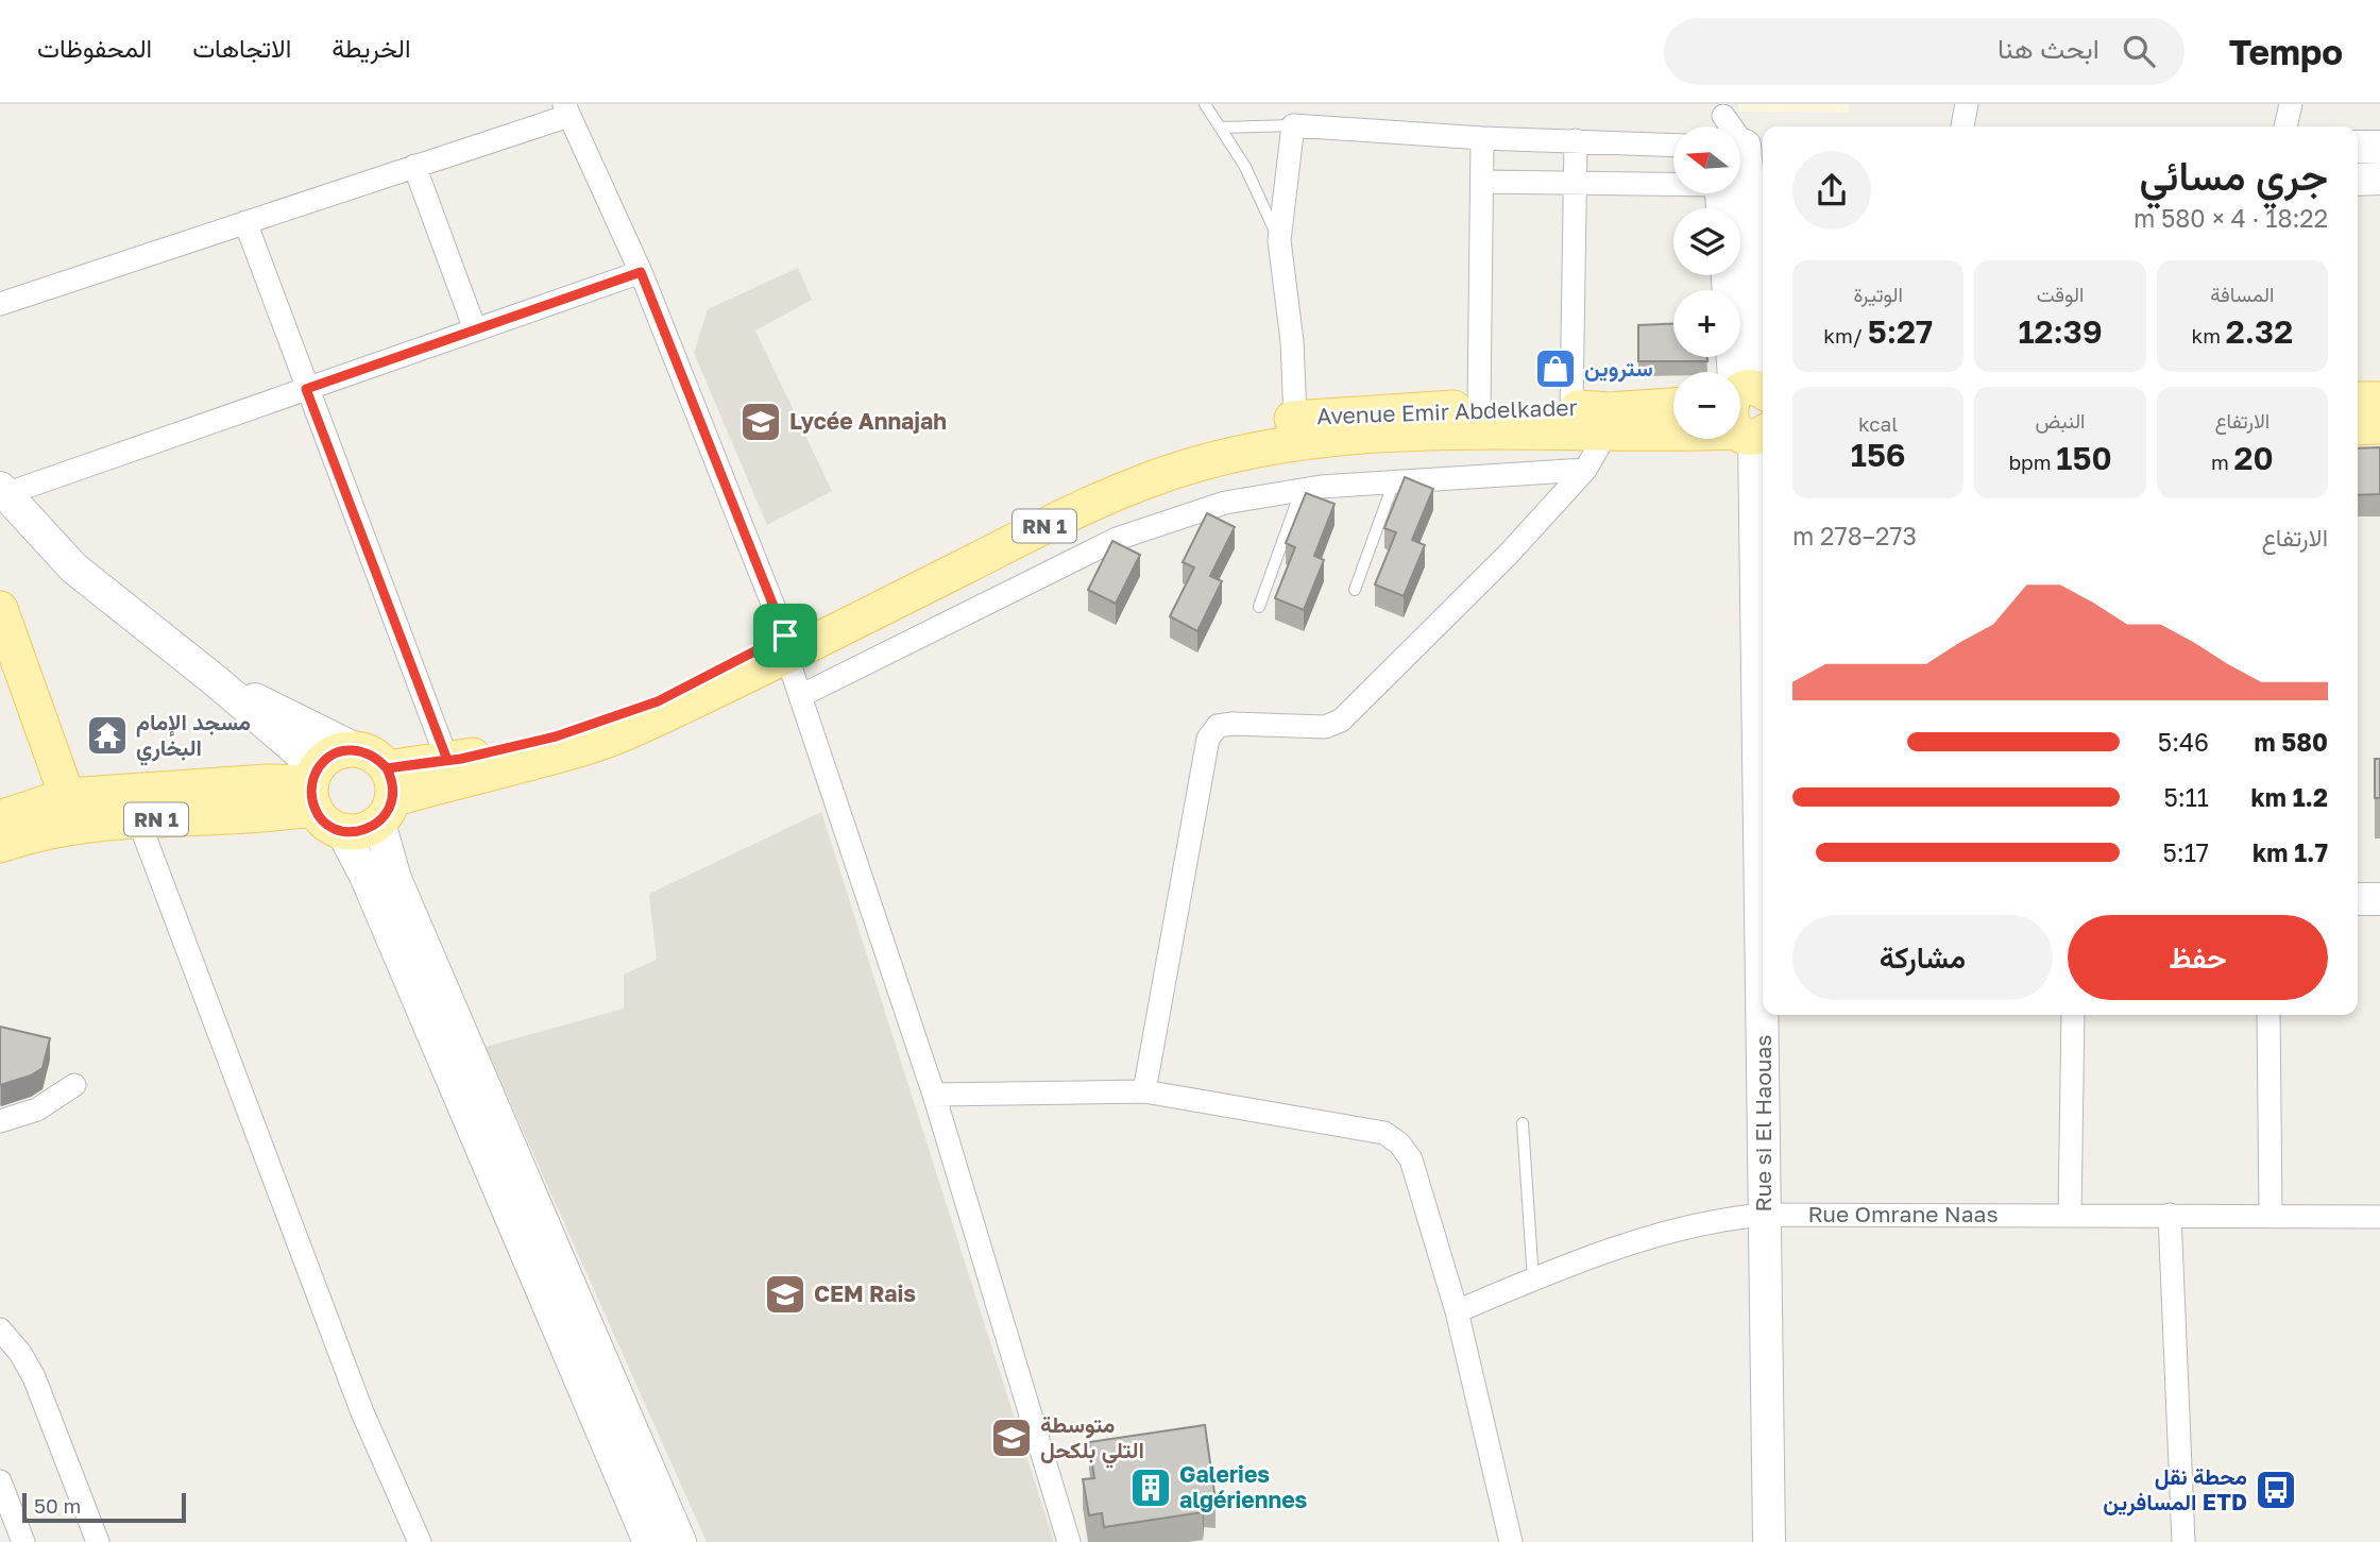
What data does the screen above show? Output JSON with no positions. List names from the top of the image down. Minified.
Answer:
{"streets":{"main road":["Avenue Emir Abdelkader","RN 1","Rue si El Haouas"],"street":["Rue Omrane Naas"]},"crossings":[["Avenue Emir Abdelkader","Rue si El Haouas"],["Rue si El Haouas","Rue Omrane Naas"]],"places":{"shop":["ستروين"],"school or university":["Lycée Annajah","CEM Rais","متوسطة التلي بلكحل"],"temple":["مسجد الإمام البخاري"],"building":["Galeries algériennes"],"bus stop":["محطة نقل المسافرين ETD"]},"scale_bar":"50 m","north":"left","page":{"header":"Tempo","search":"ابحث هنا","nav":["الخريطة","الاتجاهات","المحفوظات"],"map_buttons":["+","−"],"heading":["جري مسائي","18:22 · 4 × 580 m"],"stats":[["المسافة","2.32 km"],["الوقت","12:39"],["الوتيرة","5:27 /km"],["الارتفاع","20 m"],["النبض","150 bpm"],["kcal","156"]],"chart":["الارتفاع","273–278 m"],"list":[{"name":"580 m","note":"5:46"},{"name":"1.2 km","note":"5:11"},{"name":"1.7 km","note":"5:17"}],"buttons":["حفظ","مشاركة"],"scale":"50 m"}}
